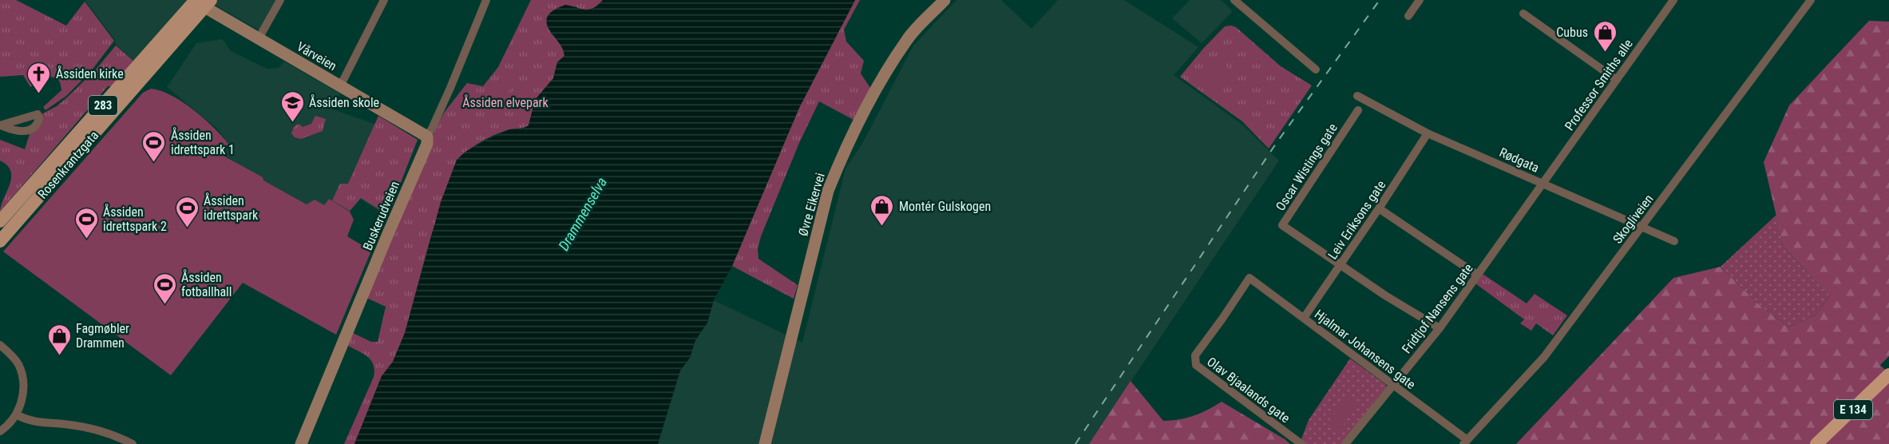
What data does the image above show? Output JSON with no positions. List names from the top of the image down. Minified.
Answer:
{"streets":{"highway":["E 134"],"main road":["Vårveien","283","Rosenkrantzgata","Øvre Eikervei","Buskerudveien"],"street":["Professor Smiths alle","Rødgata","Oscar Wistings gate","Skogliveien","Leiv Eriksons gate","Fridtjof Nansens gate","Hjalmar Johansens gate","Olav Bjaalands gate"]},"crossings":[["Vårveien","Rosenkrantzgata"],["Vårveien","Buskerudveien"],["Professor Smiths alle","Rødgata"],["Professor Smiths alle","Fridtjof Nansens gate"],["Rødgata","Skogliveien"],["Rødgata","Leiv Eriksons gate"],["Rødgata","Fridtjof Nansens gate"],["Oscar Wistings gate","Leiv Eriksons gate"],["Skogliveien","Hjalmar Johansens gate"],["Leiv Eriksons gate","Hjalmar Johansens gate"],["Fridtjof Nansens gate","Hjalmar Johansens gate"],["Hjalmar Johansens gate","Olav Bjaalands gate"]],"water":["Drammenselva"],"parks":["Åssiden elvepark"],"places":{"shop":["Cubus","Montér Gulskogen","Fagmøbler Drammen"],"church":["Åssiden kirke"],"school or university":["Åssiden skole"],"sports":["Åssiden idrettspark 1","Åssiden idrettspark","Åssiden idrettspark 2","Åssiden fotballhall"]}}
